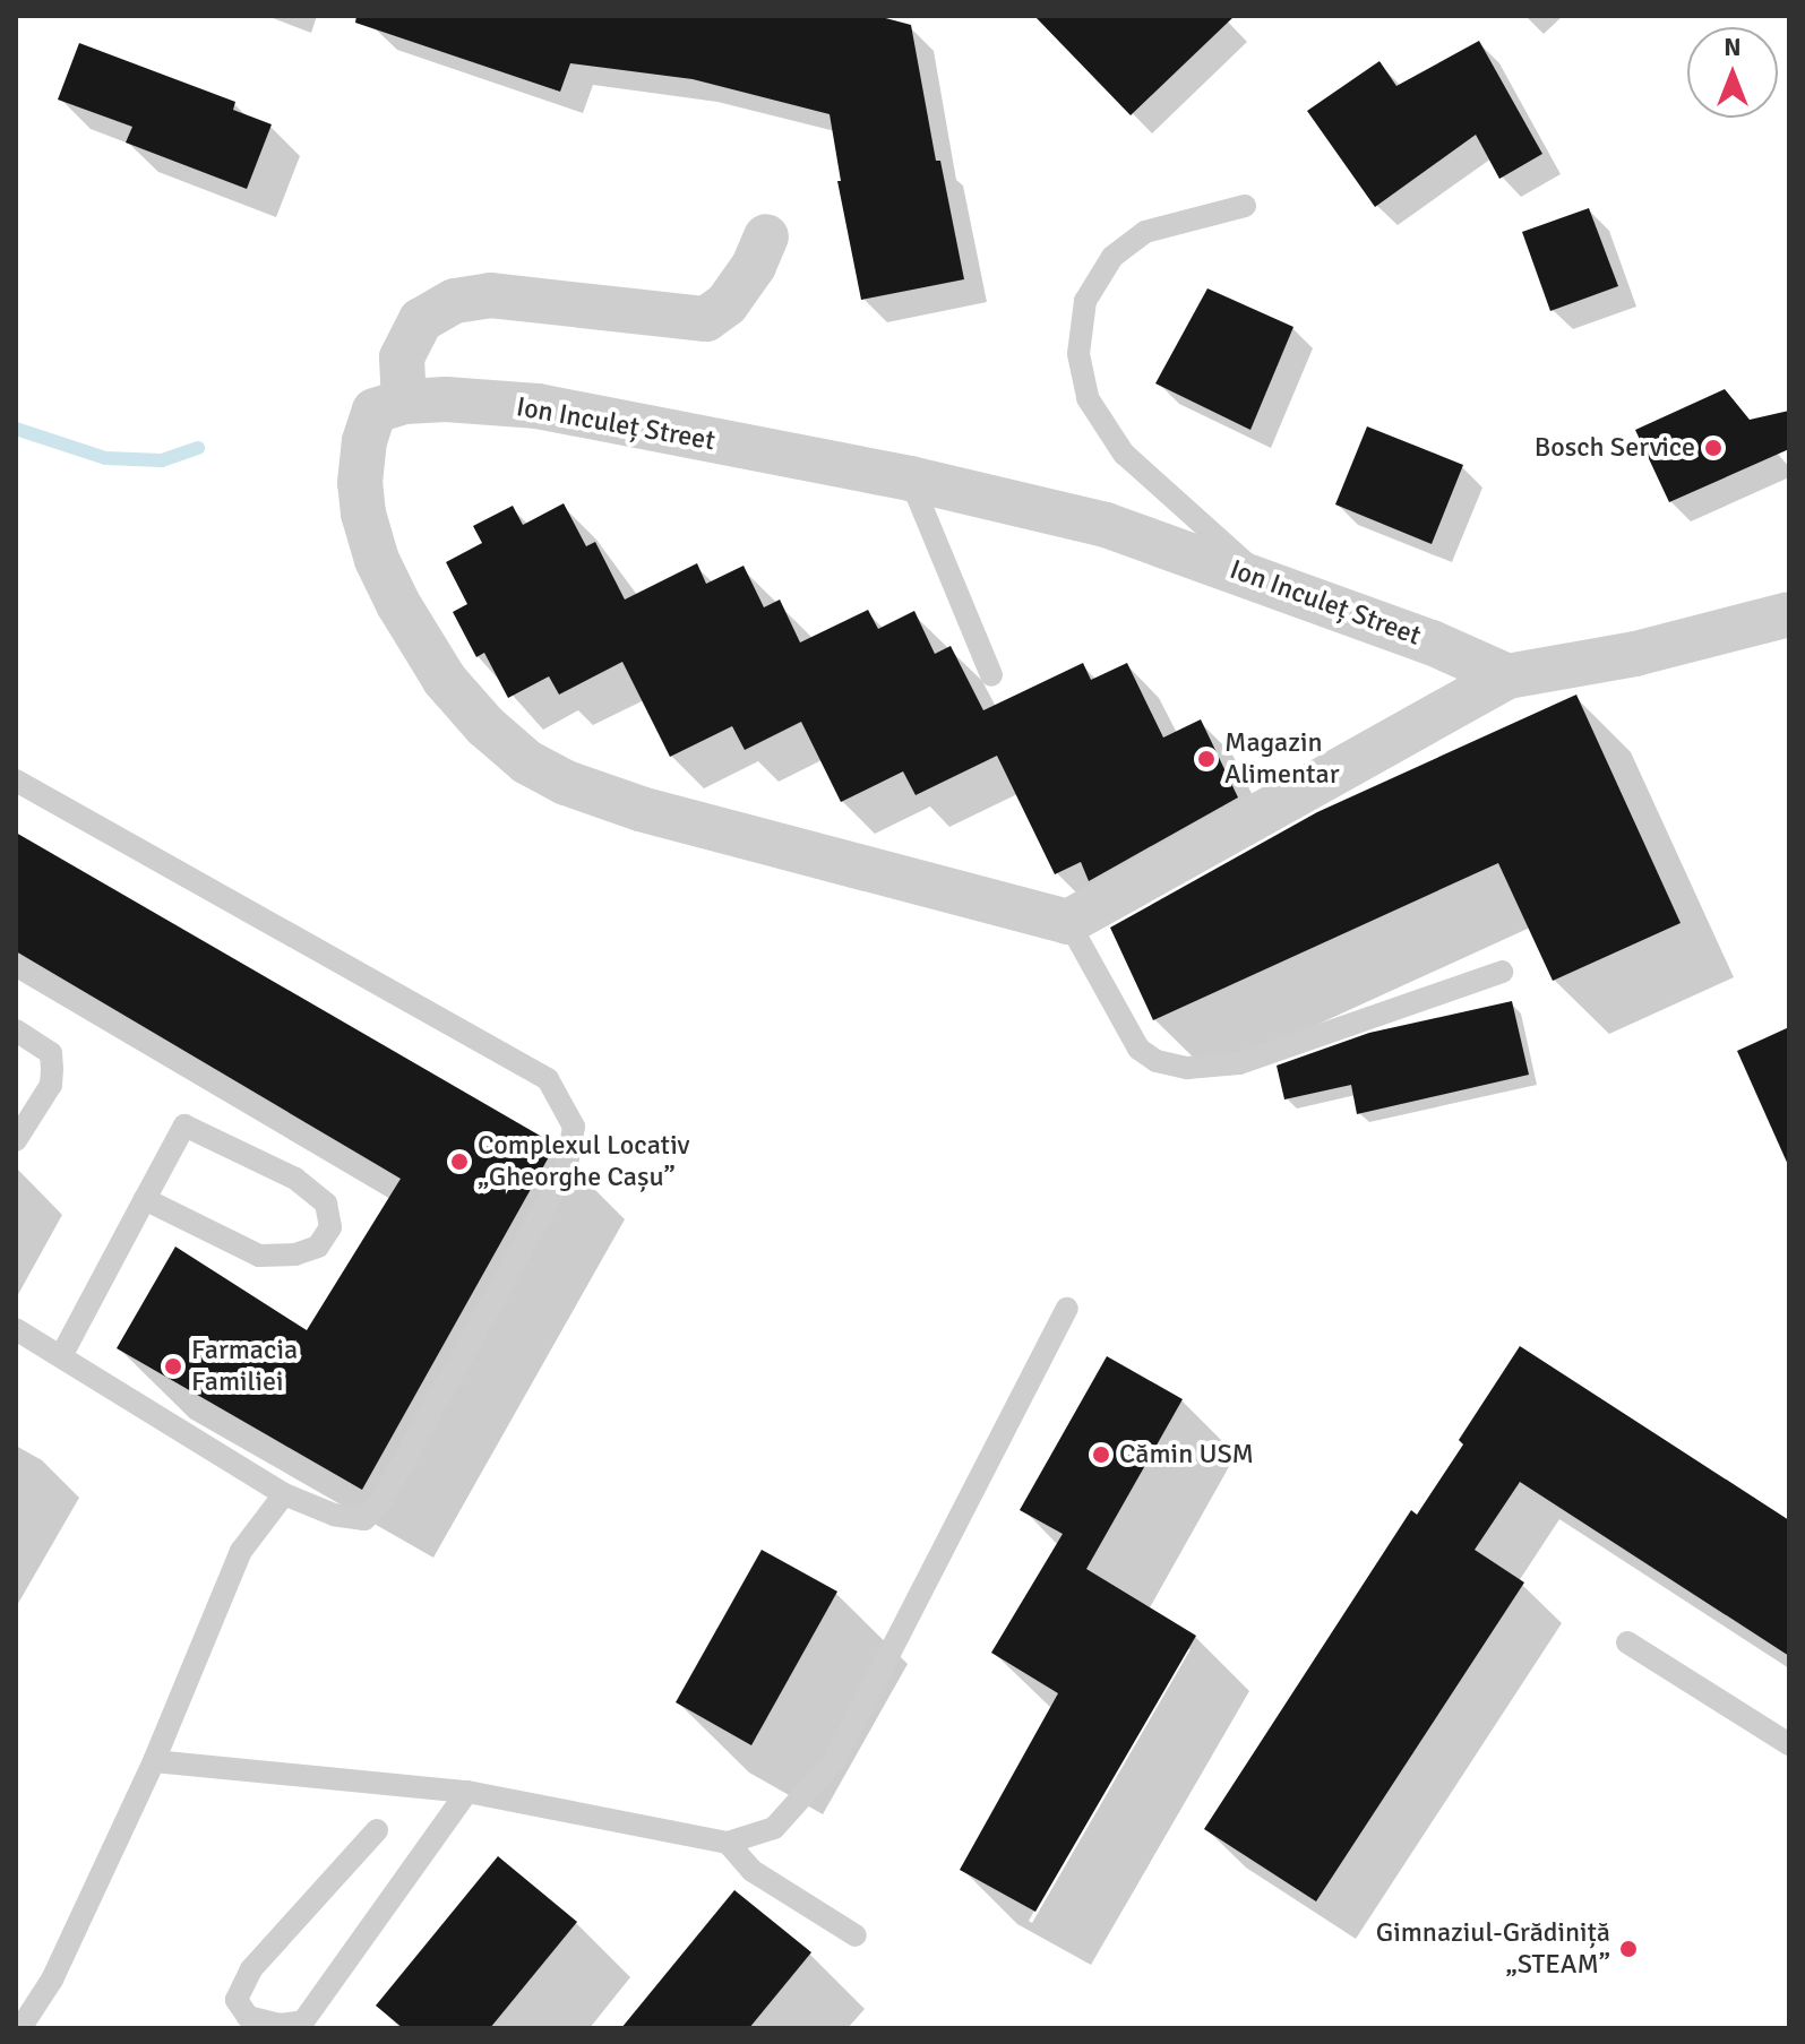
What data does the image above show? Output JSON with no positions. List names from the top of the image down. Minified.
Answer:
{"streets":{"street":["Ion Inculeț Street"]},"places":["Bosch Service","Magazin Alimentar","Complexul Locativ „Gheorghe Cașu”","Farmacia Familiei","Cămin USM","Gimnaziul-Grădiniță „STEAM”"],"north":"top"}
